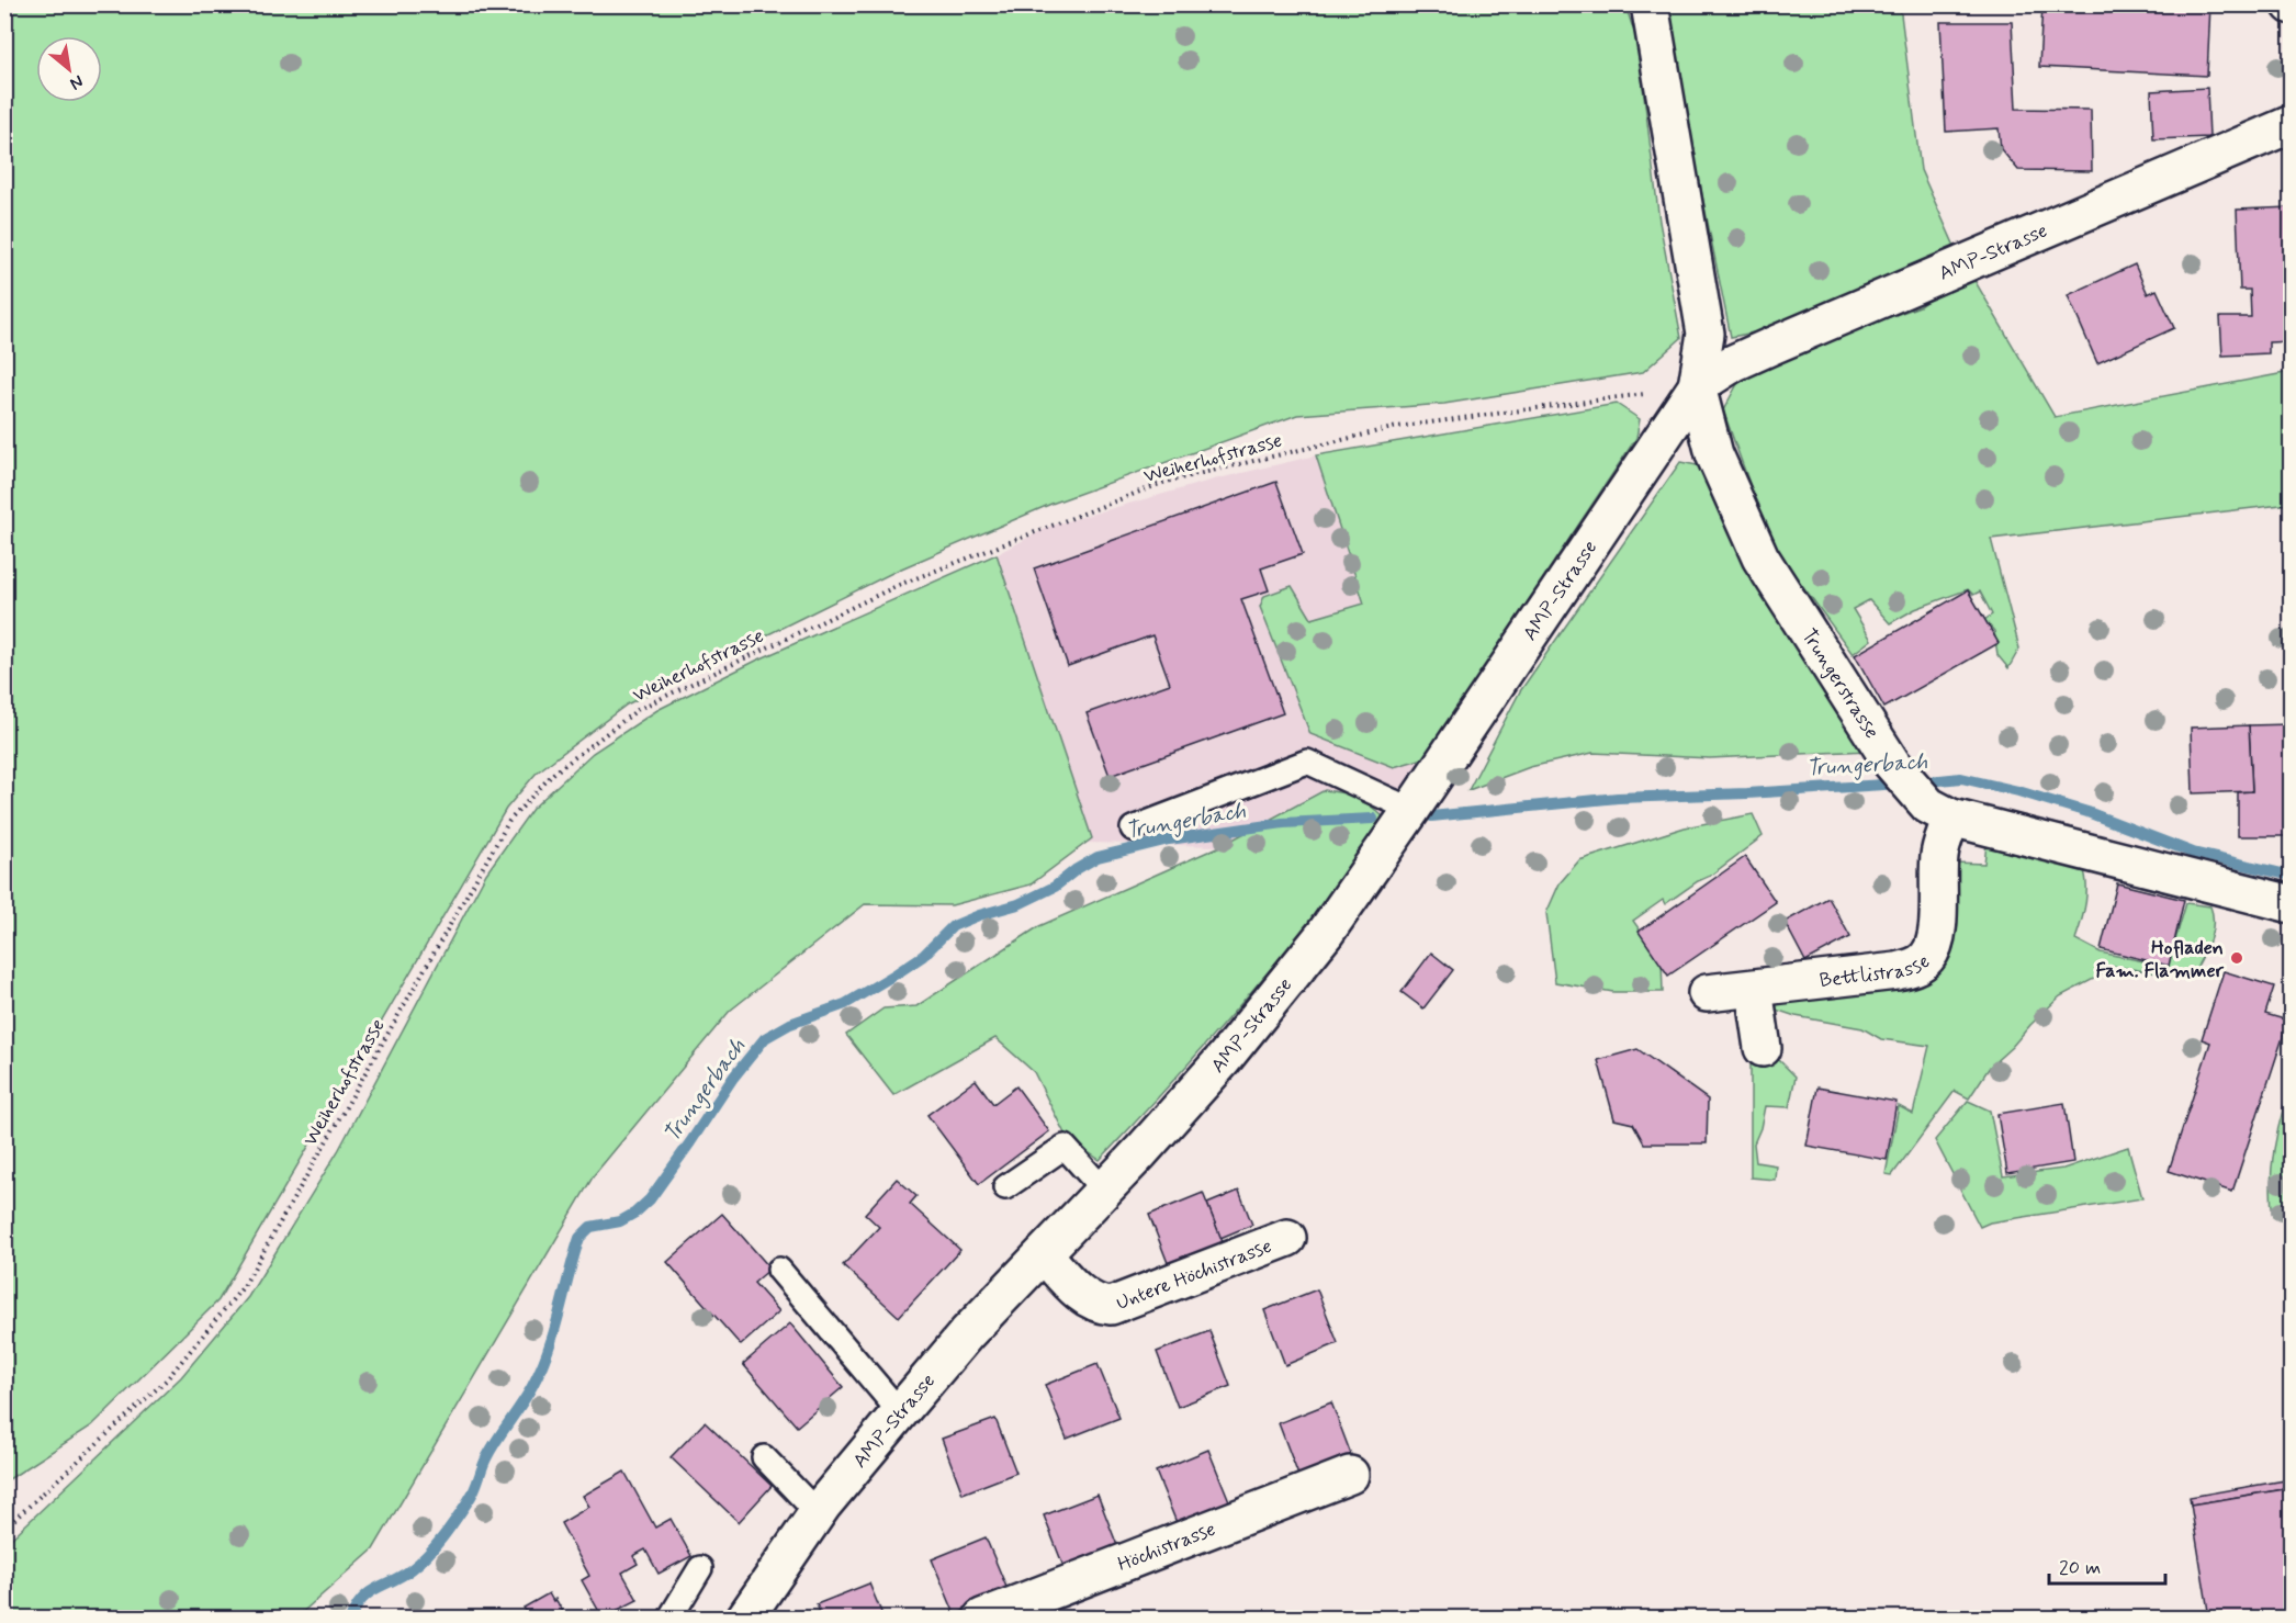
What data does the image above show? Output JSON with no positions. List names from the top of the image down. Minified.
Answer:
{"streets":{"street":["AMP-Strasse","Trungerstrasse","Bettlistrasse","Untere Höchistrasse","Höchistrasse"],"path":["Weiherhofstrasse"]},"crossings":[["AMP-Strasse","Weiherhofstrasse"],["AMP-Strasse","Trungerstrasse"],["AMP-Strasse","Untere Höchistrasse"],["Weiherhofstrasse","Trungerstrasse"],["Trungerstrasse","Bettlistrasse"]],"water":["Trungerbach"],"places":["Hofladen Fam. Flammer"],"scale_bar":"20 m","north":"bottom right"}
